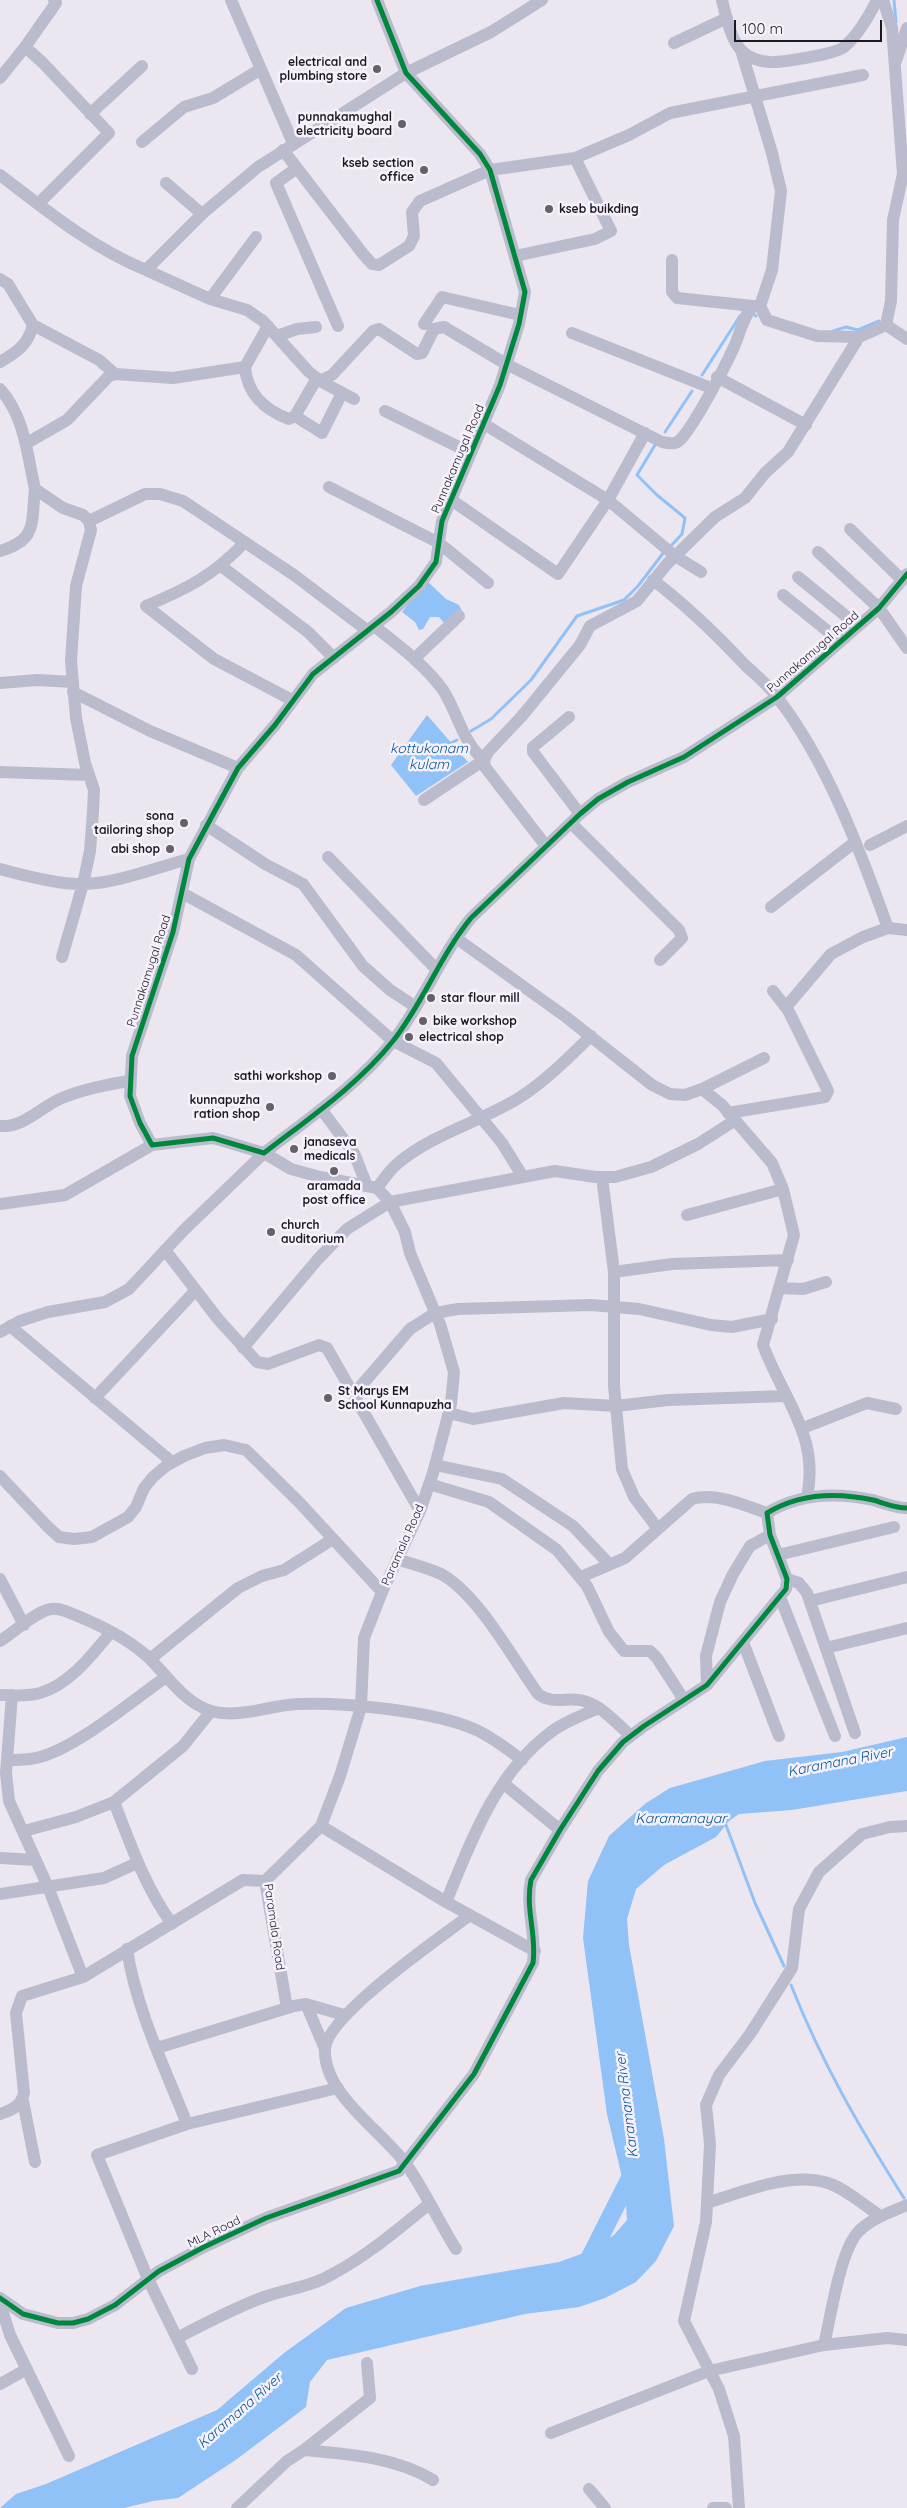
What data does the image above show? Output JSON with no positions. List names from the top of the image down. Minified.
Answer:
{"streets":{"street":["Punnakamugal Road","Paramala Road","MLA Road"]},"water":["kottukonam kulam","Karamana River","Karamanayar"],"places":["electrical and plumbing store","punnakamughal electricity board","kseb section office","kseb buikding","sona tailoring shop","abi shop","star flour mill","bike workshop","electrical shop","sathi workshop","kunnapuzha ration shop","janaseva medicals","aramada post office","church auditorium","St Marys EM School Kunnapuzha"],"scale_bar":"100 m"}
